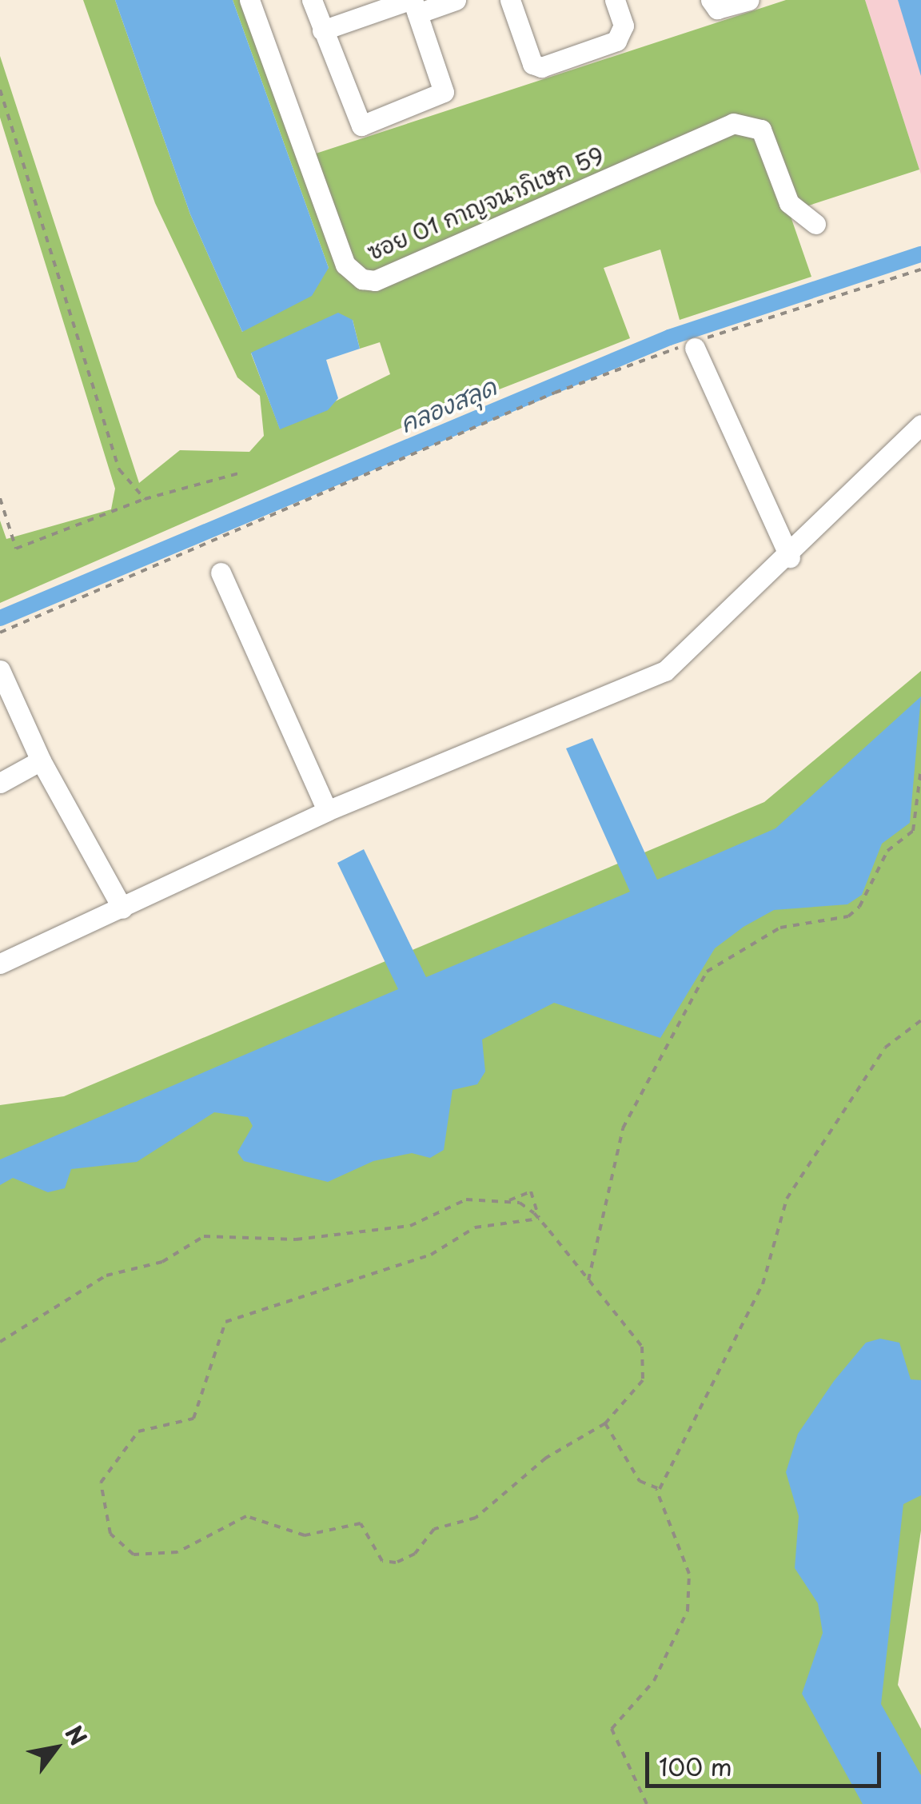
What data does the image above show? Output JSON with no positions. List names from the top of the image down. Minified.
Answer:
{"streets":{"street":["ซอย 01 กาญจนาภิเษก 59"]},"water":["คลองสลุด"],"scale_bar":"100 m","north":"top right"}
